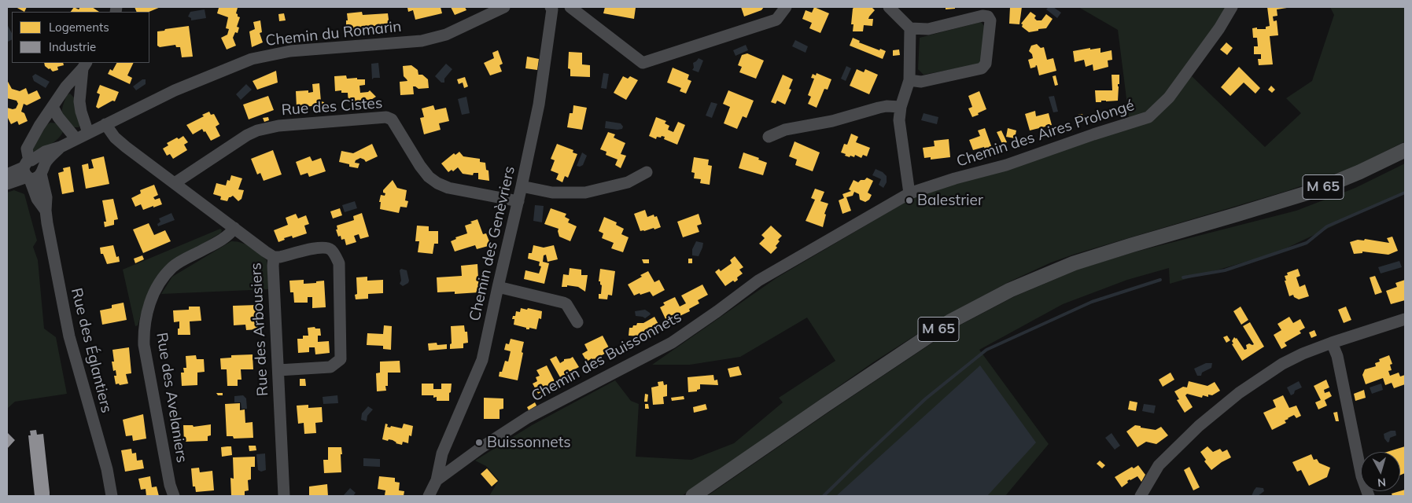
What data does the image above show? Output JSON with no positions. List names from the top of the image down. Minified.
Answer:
{"streets":{"main road":["M 65"],"street":["Chemin du Romarin","Rue des Cistes","Chemin des Aires Prolongé","Chemin des Genèvriers","Rue des Arbousiers","Rue des Églantiers","Chemin des Buissonnets","Rue des Avelaniers"]},"crossings":[["Chemin du Romarin","Rue des Arbousiers"],["Chemin du Romarin","Rue des Églantiers"],["Rue des Cistes","Chemin des Genèvriers"],["Rue des Cistes","Rue des Arbousiers"],["Chemin des Aires Prolongé","Chemin des Buissonnets"],["Chemin des Genèvriers","Chemin des Buissonnets"],["Rue des Arbousiers","Rue des Avelaniers"]],"places":["Balestrier","Buissonnets"],"legend":["Logements","Industrie"],"north":"bottom"}
